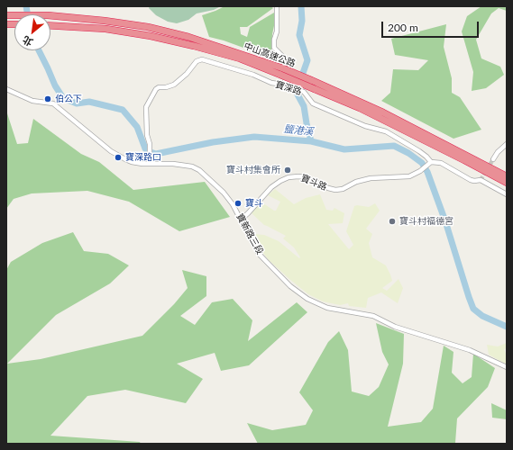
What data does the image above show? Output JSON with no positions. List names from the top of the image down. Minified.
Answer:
{"streets":{"highway":["中山高速公路"],"street":["寶深路","寶斗路","寶新路三段"]},"crossings":[["寶深路","寶斗路"],["寶深路","寶新路三段"],["寶斗路","寶新路三段"]],"water":["鹽港溪"],"places":["伯公下","寶深路口","寶斗村集會所","寶斗","寶斗村福德宮"],"scale_bar":"200 m","north":"bottom left"}
